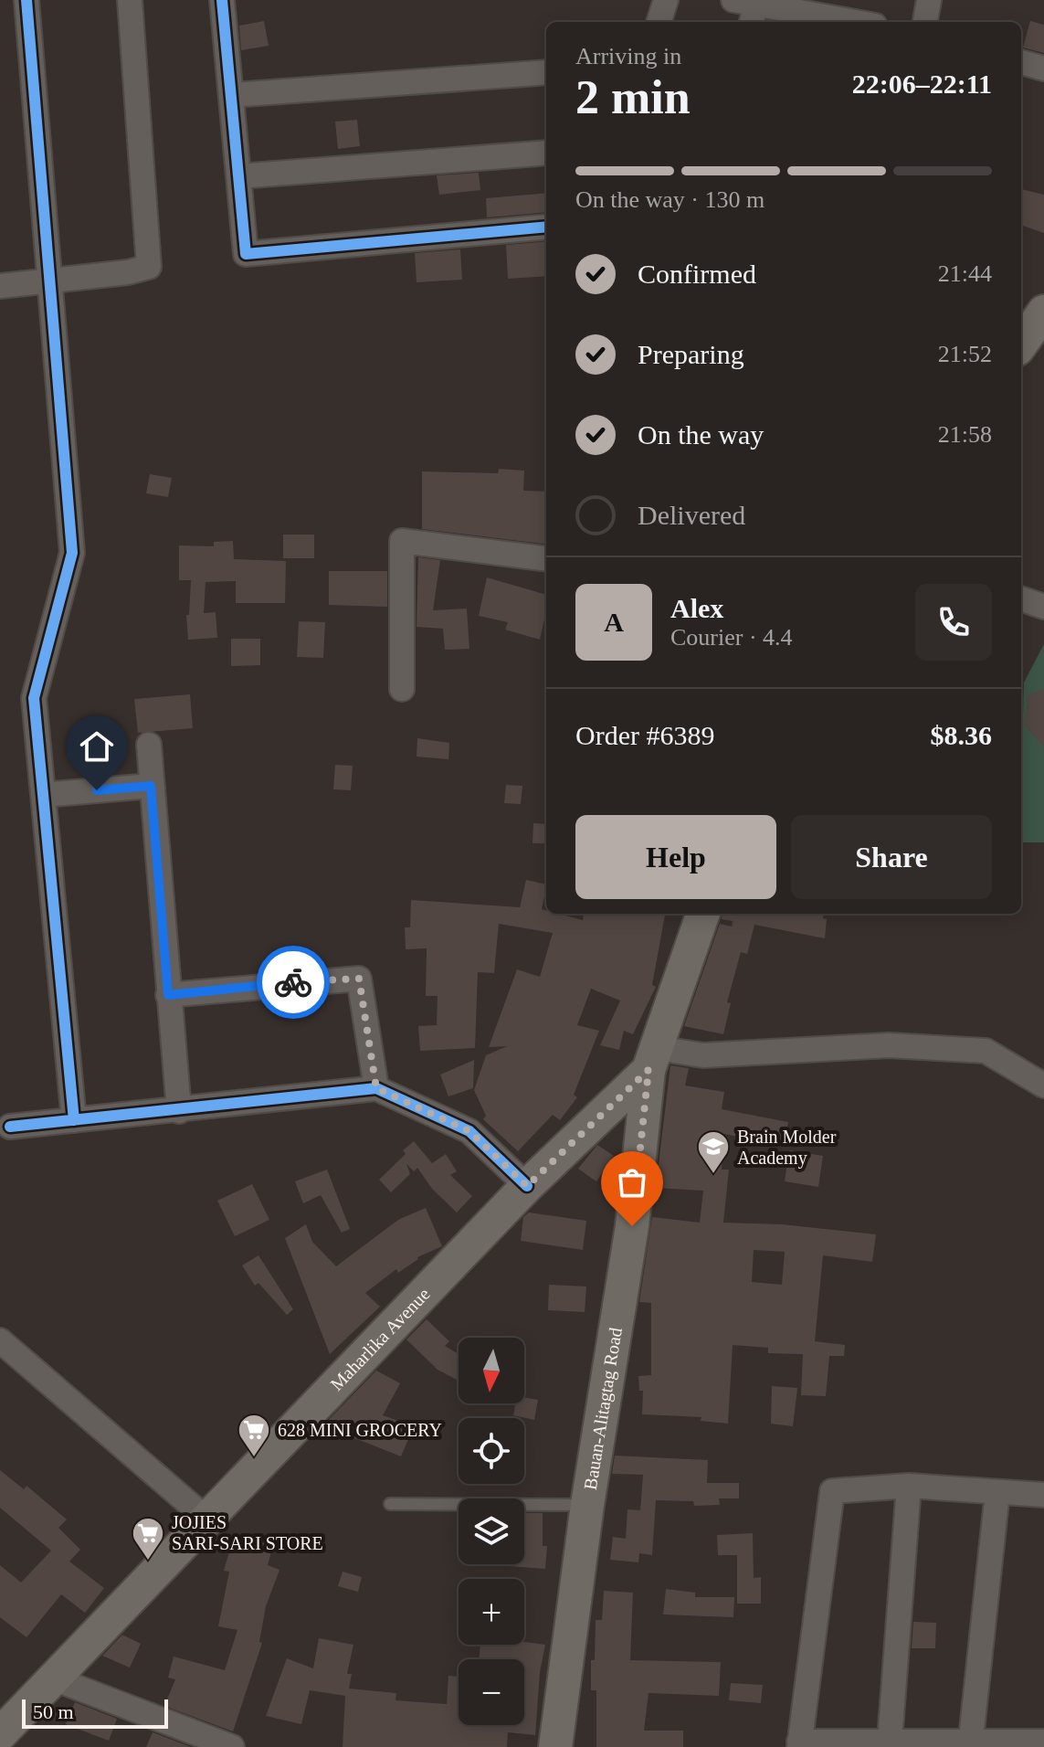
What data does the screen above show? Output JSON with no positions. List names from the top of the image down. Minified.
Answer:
{"streets":{"main road":["Maharlika Avenue","Bauan-Alitagtag Road"]},"crossings":[["Maharlika Avenue","Bauan-Alitagtag Road"]],"places":{"school or university":["Brain Molder Academy"],"supermarket":["628 MINI GROCERY","JOJIES SARI-SARI STORE"]},"scale_bar":"50 m","north":"bottom","page":{"heading":["2 min","Arriving in","22:06–22:11"],"panel":["Alex","Courier · 4.4","Order #6389","$8.36"],"bar":"On the way · 130 m","list":[["Confirmed","21:44"],["Preparing","21:52"],["On the way","21:58"],"Delivered"],"round":"A","buttons":["Help","Share"],"map_buttons":["+","−"],"scale":"50 m"}}
